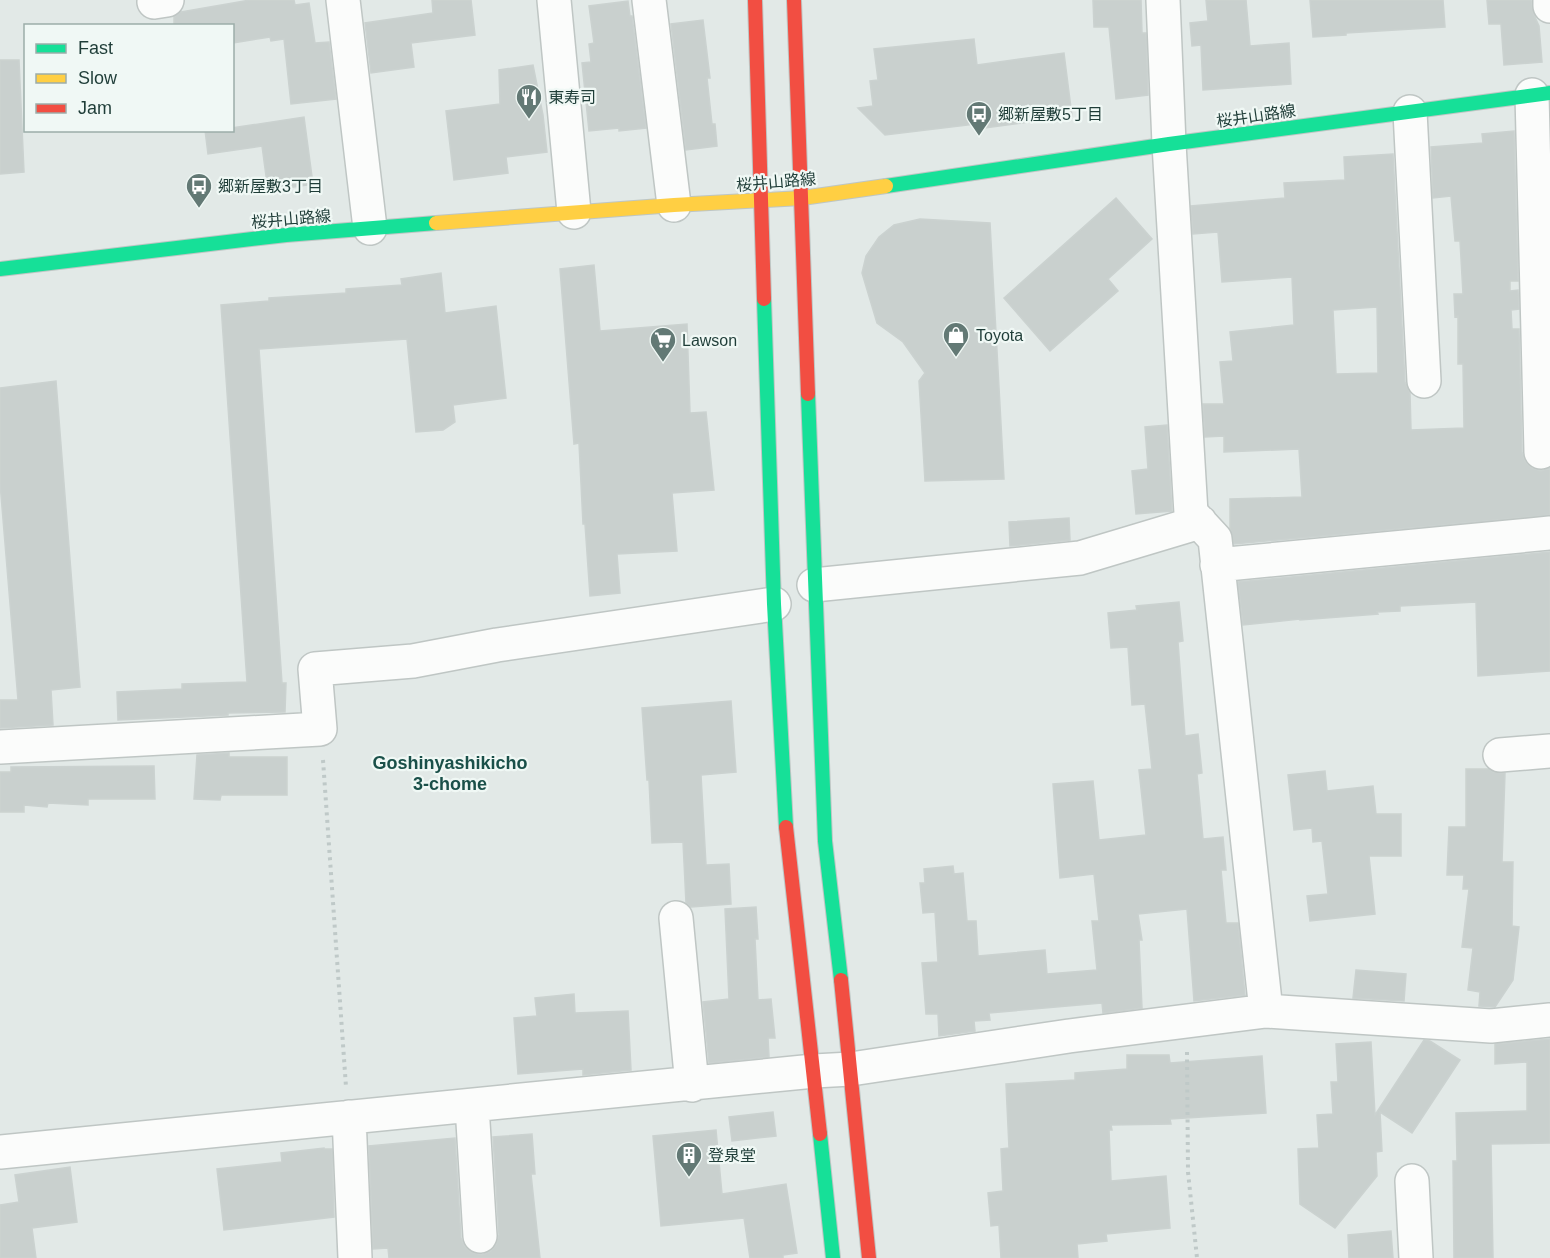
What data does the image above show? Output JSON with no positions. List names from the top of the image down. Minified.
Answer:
{"streets":{"street":["桜井山路線"]},"districts":["Goshinyashikicho 3-chome"],"places":{"restaurant":["東寿司"],"bus stop":["郷新屋敷5丁目","郷新屋敷3丁目"],"shop":["Toyota"],"supermarket":["Lawson"],"building":["登泉堂"]},"legend":["Fast","Slow","Jam"]}
